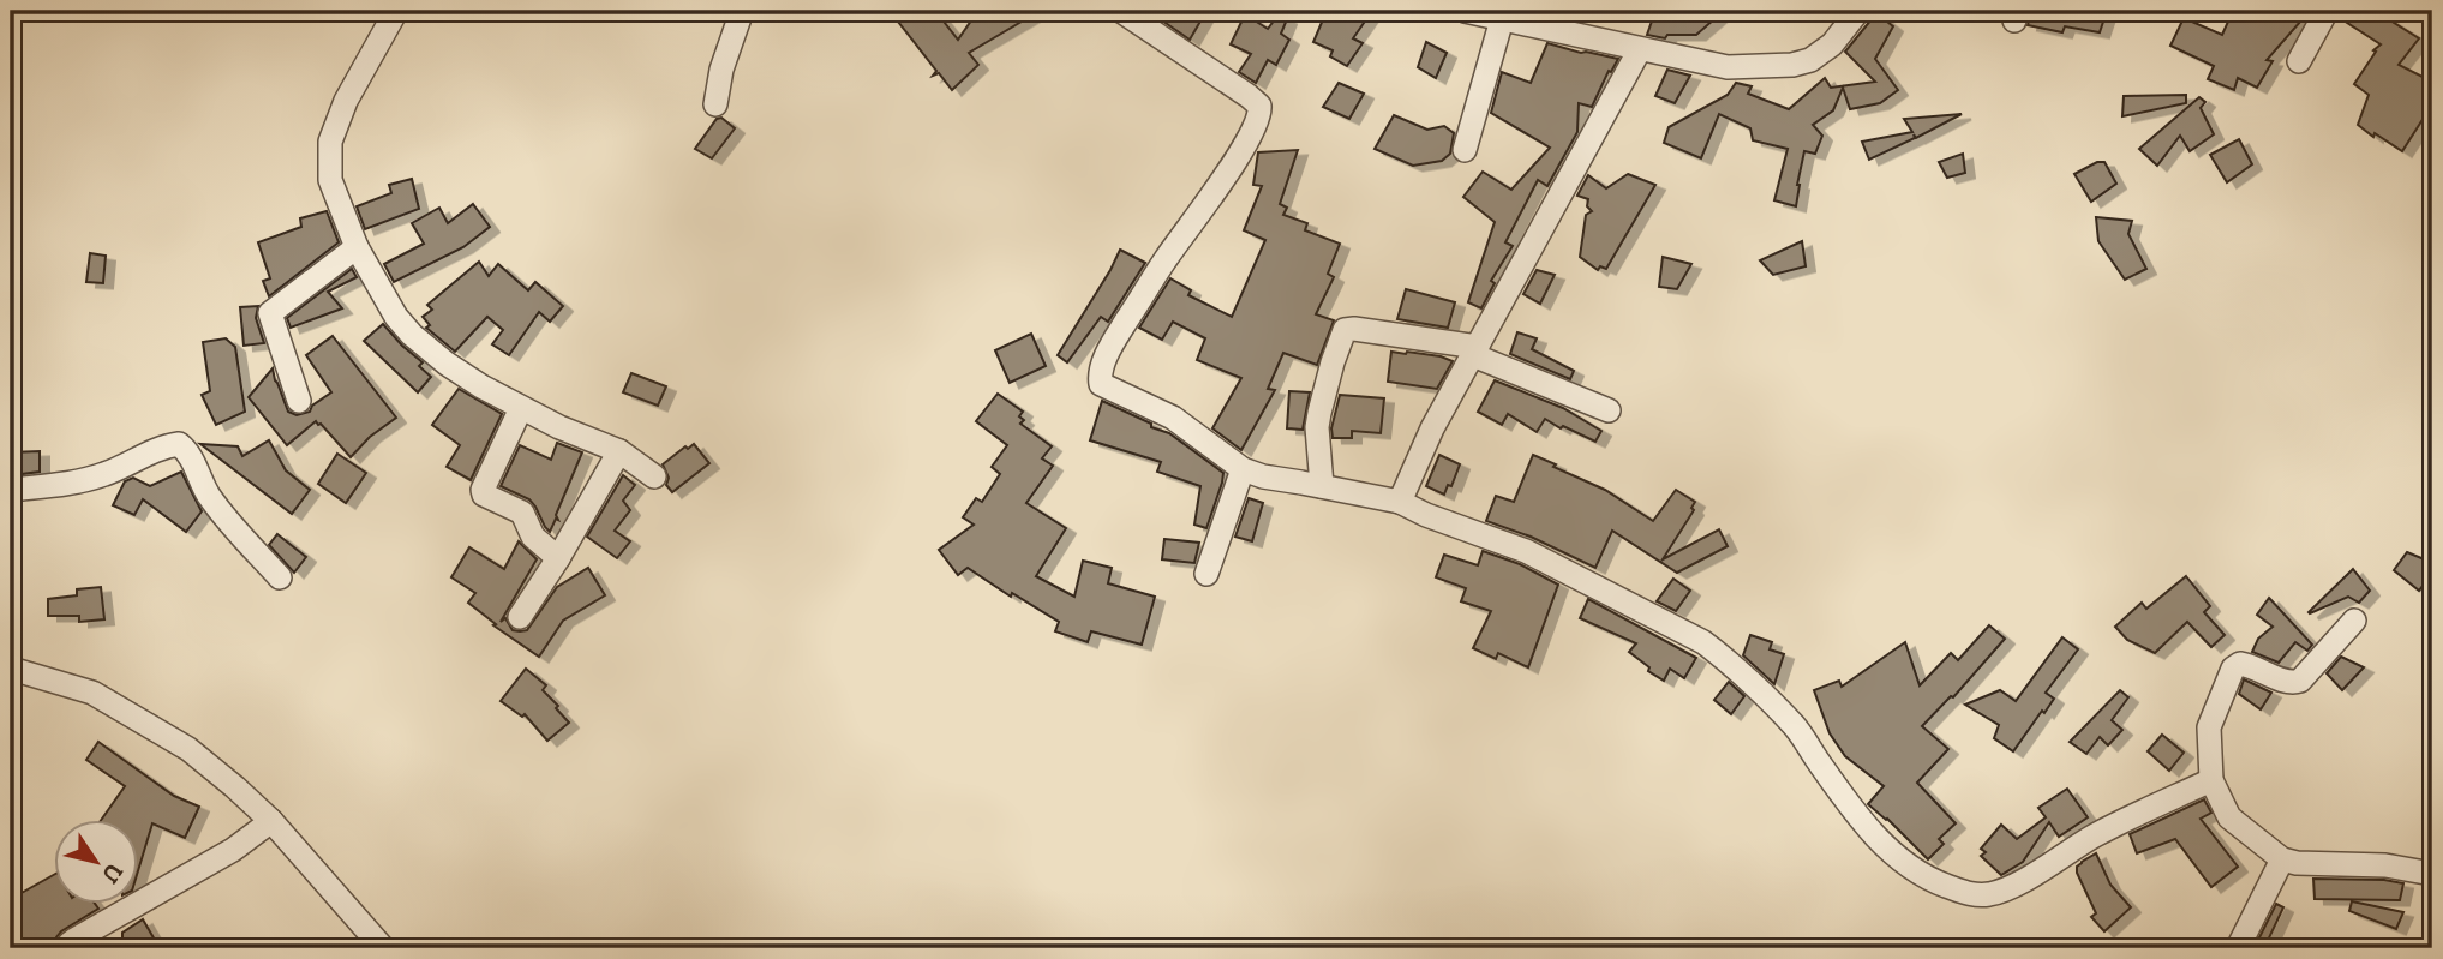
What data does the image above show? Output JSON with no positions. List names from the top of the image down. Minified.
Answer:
{"north":"bottom right"}
